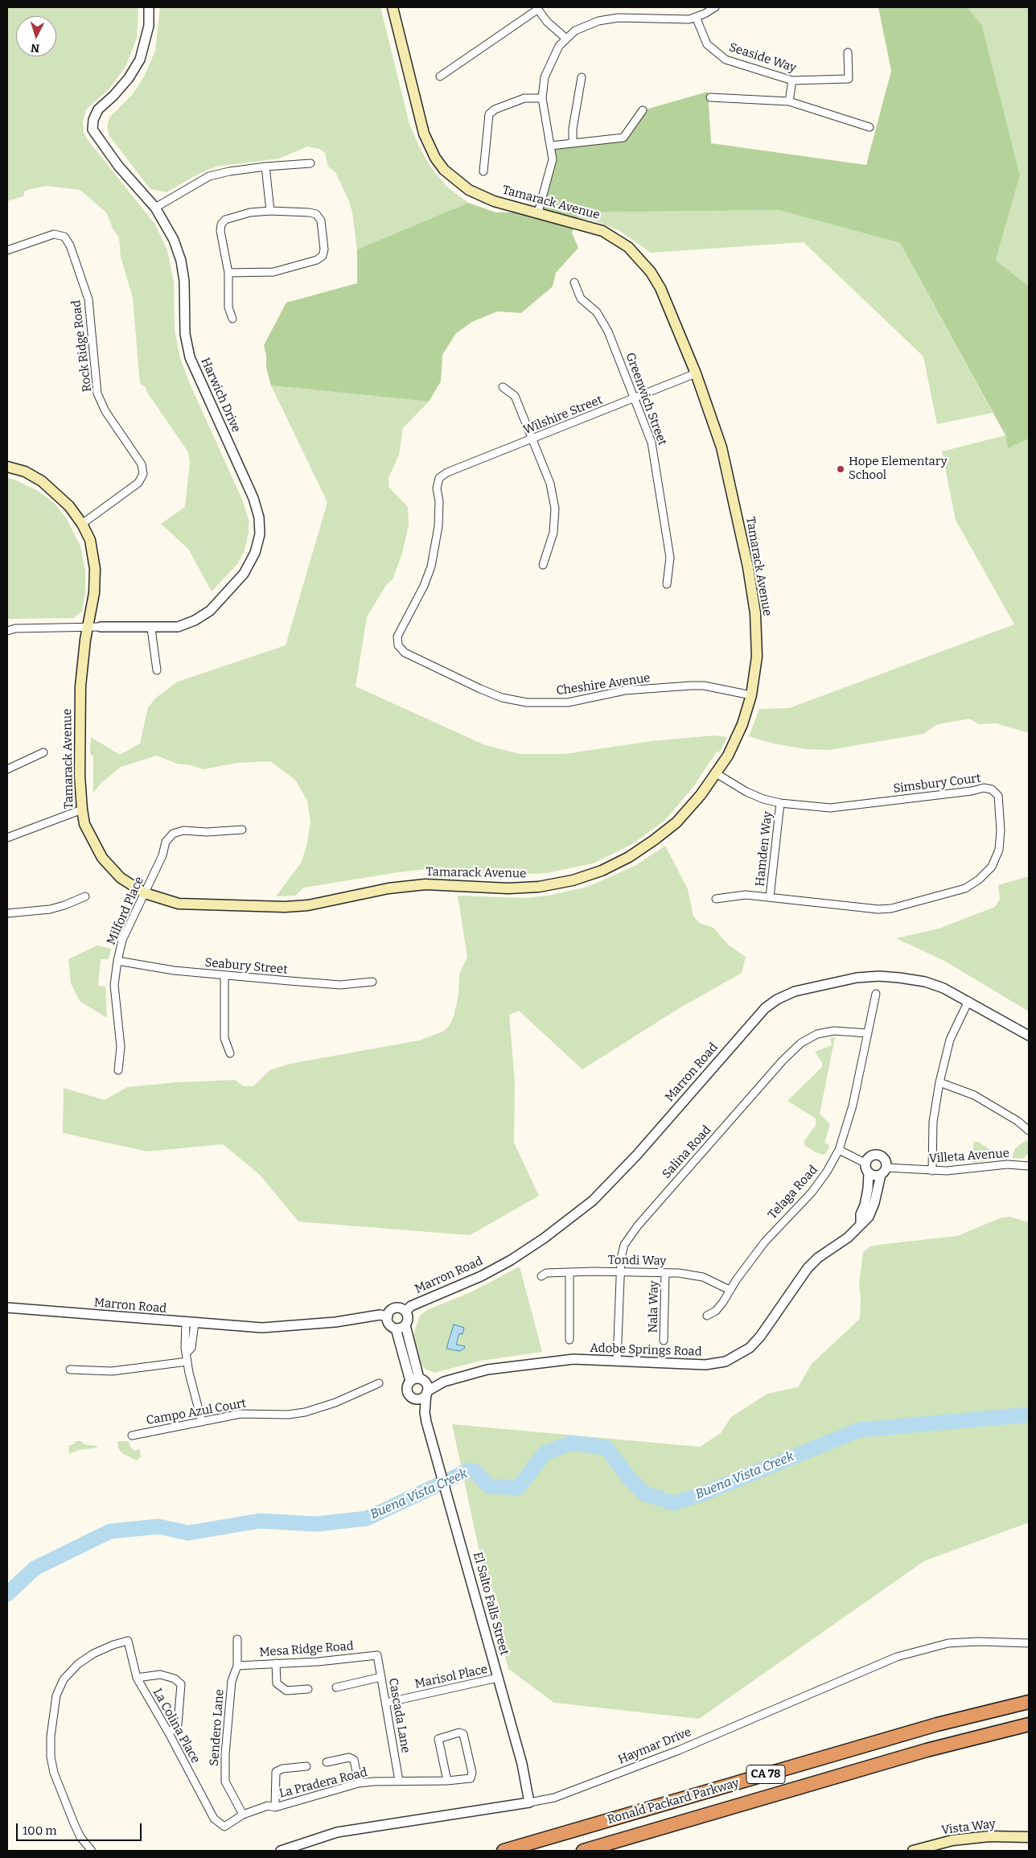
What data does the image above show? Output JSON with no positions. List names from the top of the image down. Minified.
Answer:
{"streets":{"highway":["CA 78","Ronald Packard Parkway"],"main road":["Tamarack Avenue","Vista Way"],"street":["Seaside Way","Rock Ridge Road","Harwich Drive","Greenwich Street","Wilshire Street","Cheshire Avenue","Simsbury Court","Hamden Way","Milford Place","Seabury Street","Marron Road","Salina Road","Villeta Avenue","Telaga Road","Tondi Way","Nala Way","Adobe Springs Road","Campo Azul Court","El Salto Falls Street","Mesa Ridge Road","Marisol Place","Cascada Lane","La Colina Place","Sendero Lane","Haymar Drive","La Pradera Road"]},"crossings":[["Tamarack Avenue","Rock Ridge Road"],["Tamarack Avenue","Harwich Drive"],["Tamarack Avenue","Wilshire Street"],["Tamarack Avenue","Cheshire Avenue"],["Tamarack Avenue","Simsbury Court"],["Tamarack Avenue","Milford Place"],["Greenwich Street","Wilshire Street"],["Wilshire Street","Cheshire Avenue"],["Simsbury Court","Hamden Way"],["Milford Place","Seabury Street"],["Salina Road","Telaga Road"],["Salina Road","Tondi Way"],["Salina Road","Adobe Springs Road"],["Villeta Avenue","Adobe Springs Road"],["Telaga Road","Tondi Way"],["Tondi Way","Nala Way"],["Adobe Springs Road","El Salto Falls Street"],["El Salto Falls Street","Marisol Place"],["El Salto Falls Street","Haymar Drive"],["Mesa Ridge Road","Cascada Lane"],["Mesa Ridge Road","Sendero Lane"],["Marisol Place","Cascada Lane"],["Cascada Lane","La Pradera Road"],["La Colina Place","La Pradera Road"],["Sendero Lane","La Pradera Road"]],"water":["Buena Vista Creek"],"places":["Hope Elementary School"],"scale_bar":"100 m","north":"bottom"}
